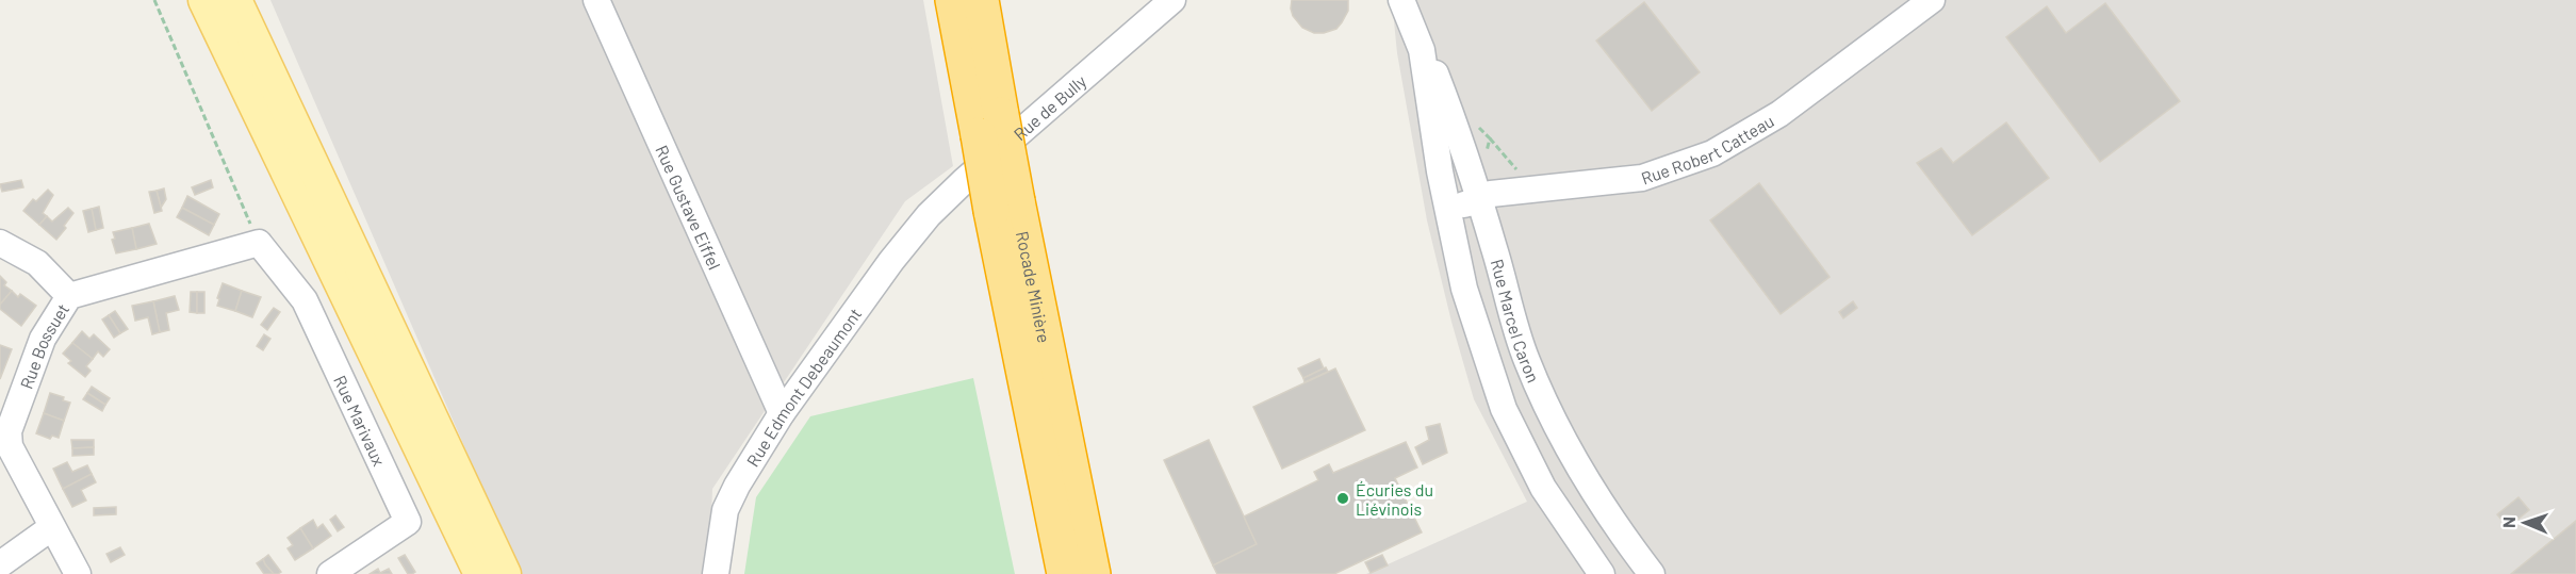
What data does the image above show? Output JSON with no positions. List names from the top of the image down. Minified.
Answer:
{"streets":{"highway":["Rocade Minière"],"street":["Rue de Bully","Rue Robert Catteau","Rue Gustave Eiffel","Rue Marcel Caron","Rue Bossuet","Rue Edmont Debeaumont","Rue Marivaux"]},"crossings":[["Rue de Bully","Rue Edmont Debeaumont"],["Rue Robert Catteau","Rue Marcel Caron"],["Rue Gustave Eiffel","Rue Edmont Debeaumont"],["Rue Bossuet","Rue Marivaux"]],"places":["Écuries du Liévinois"],"north":"left"}
